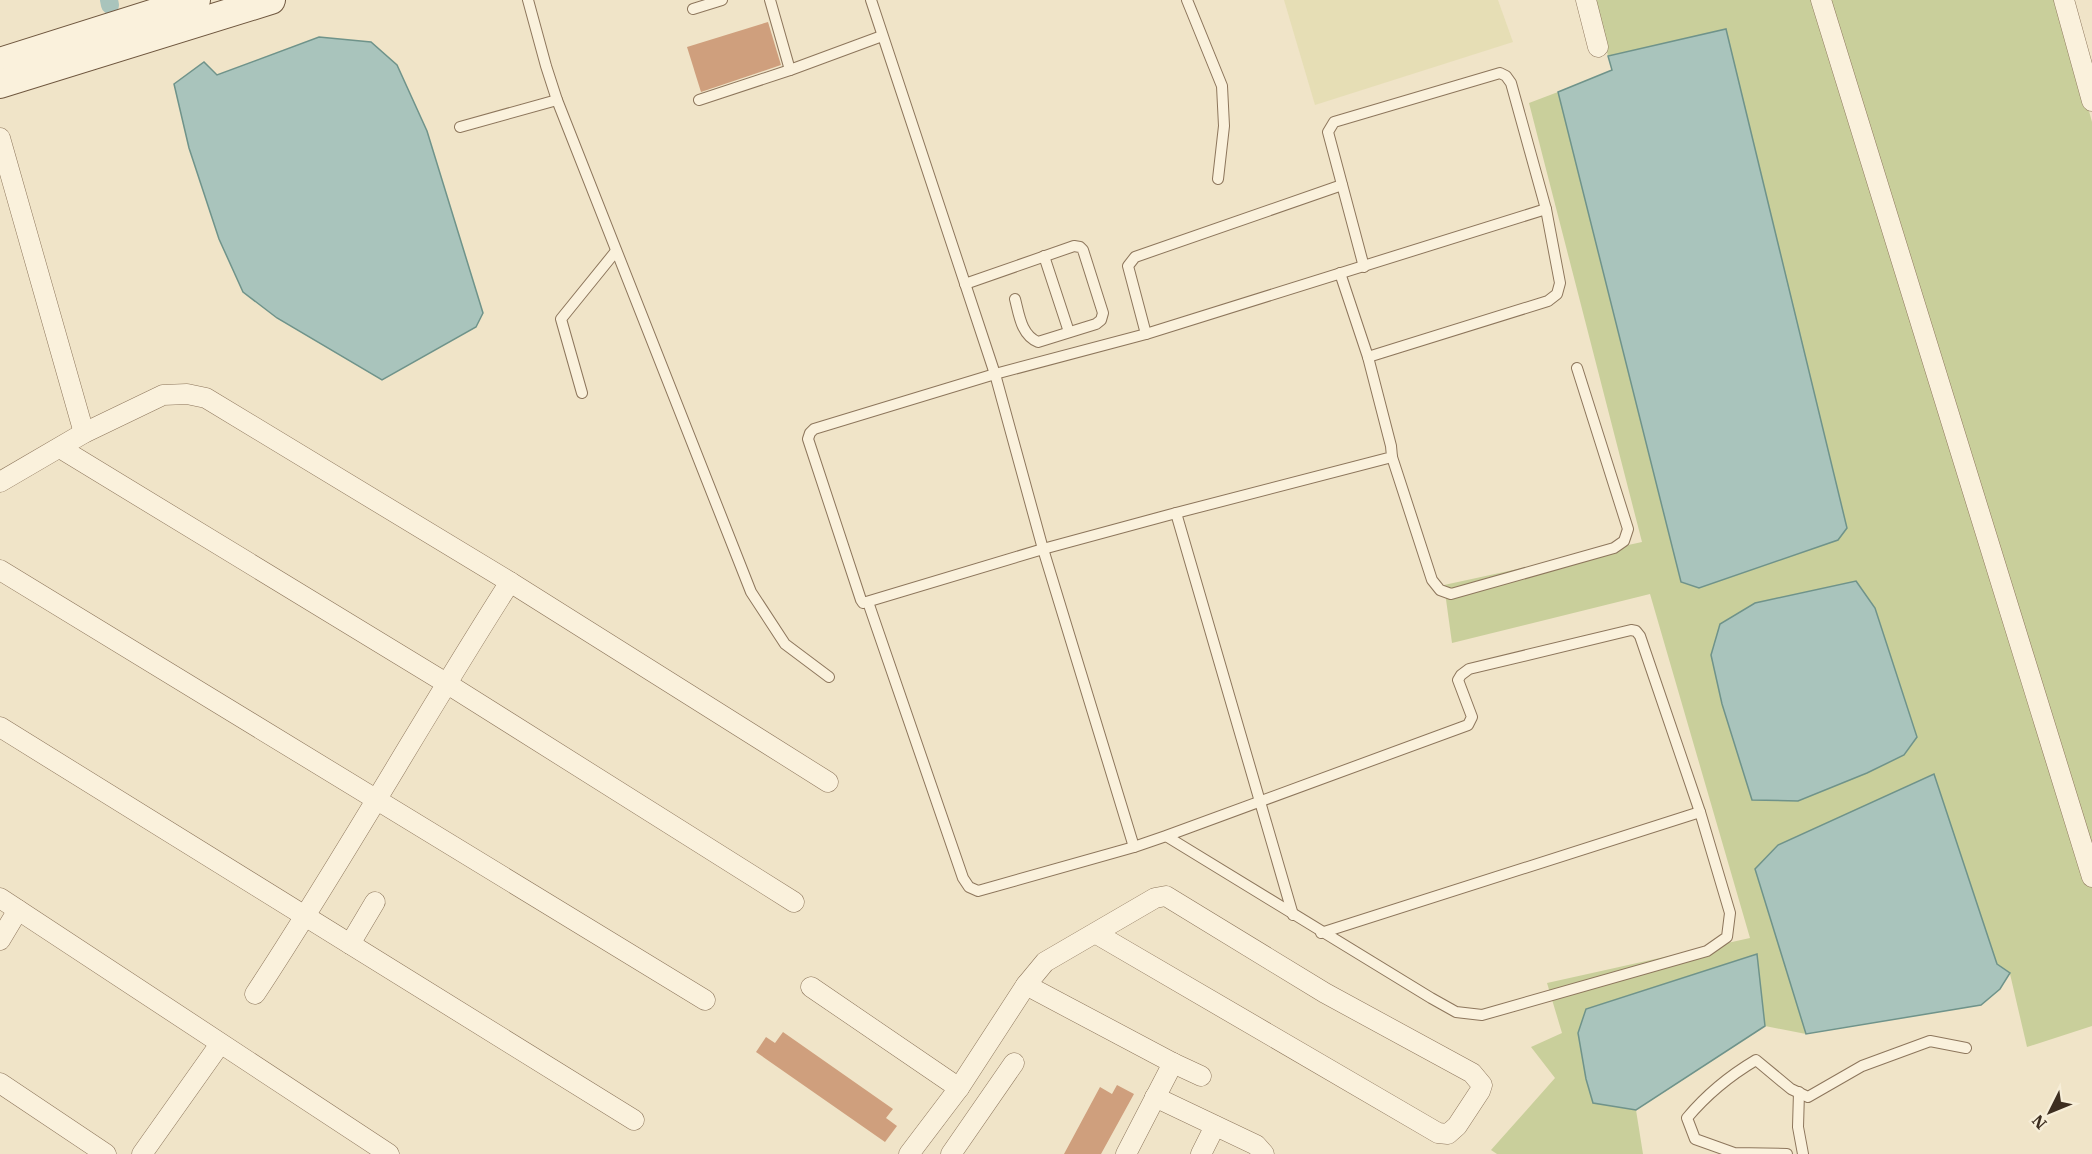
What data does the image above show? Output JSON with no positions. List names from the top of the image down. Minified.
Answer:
{"north":"bottom left"}
